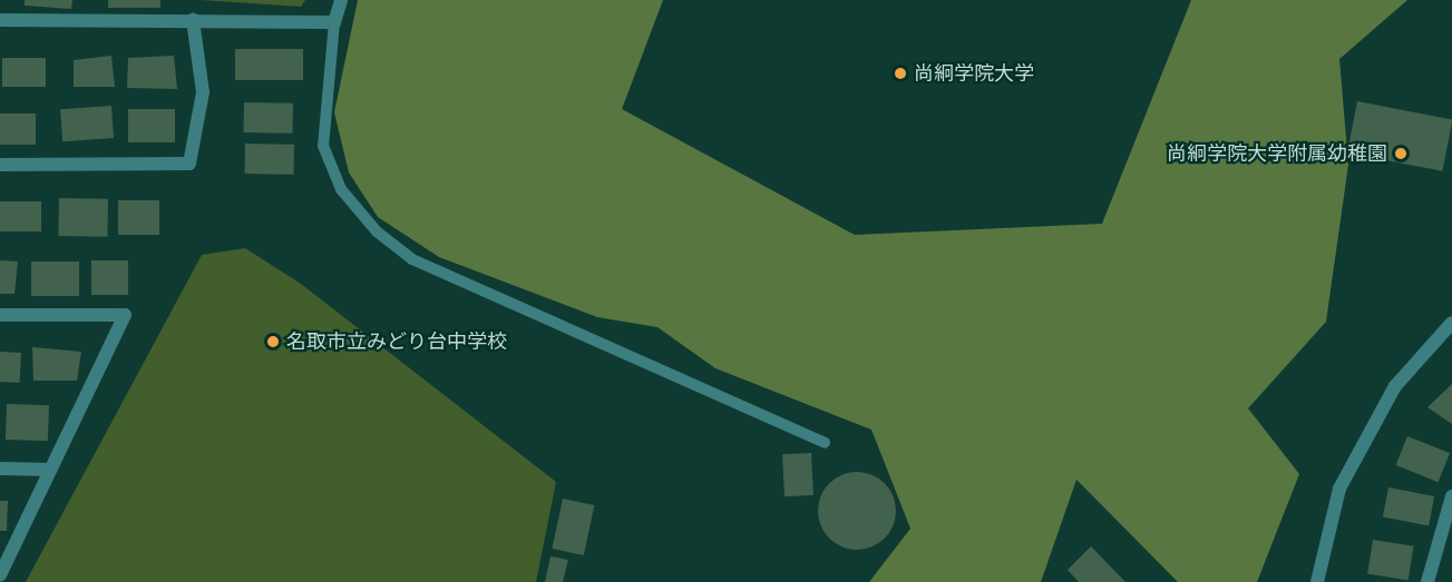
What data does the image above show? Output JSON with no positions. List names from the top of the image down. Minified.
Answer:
{"places":["尚絅学院大学","尚絅学院大学附属幼稚園","名取市立みどり台中学校"]}
